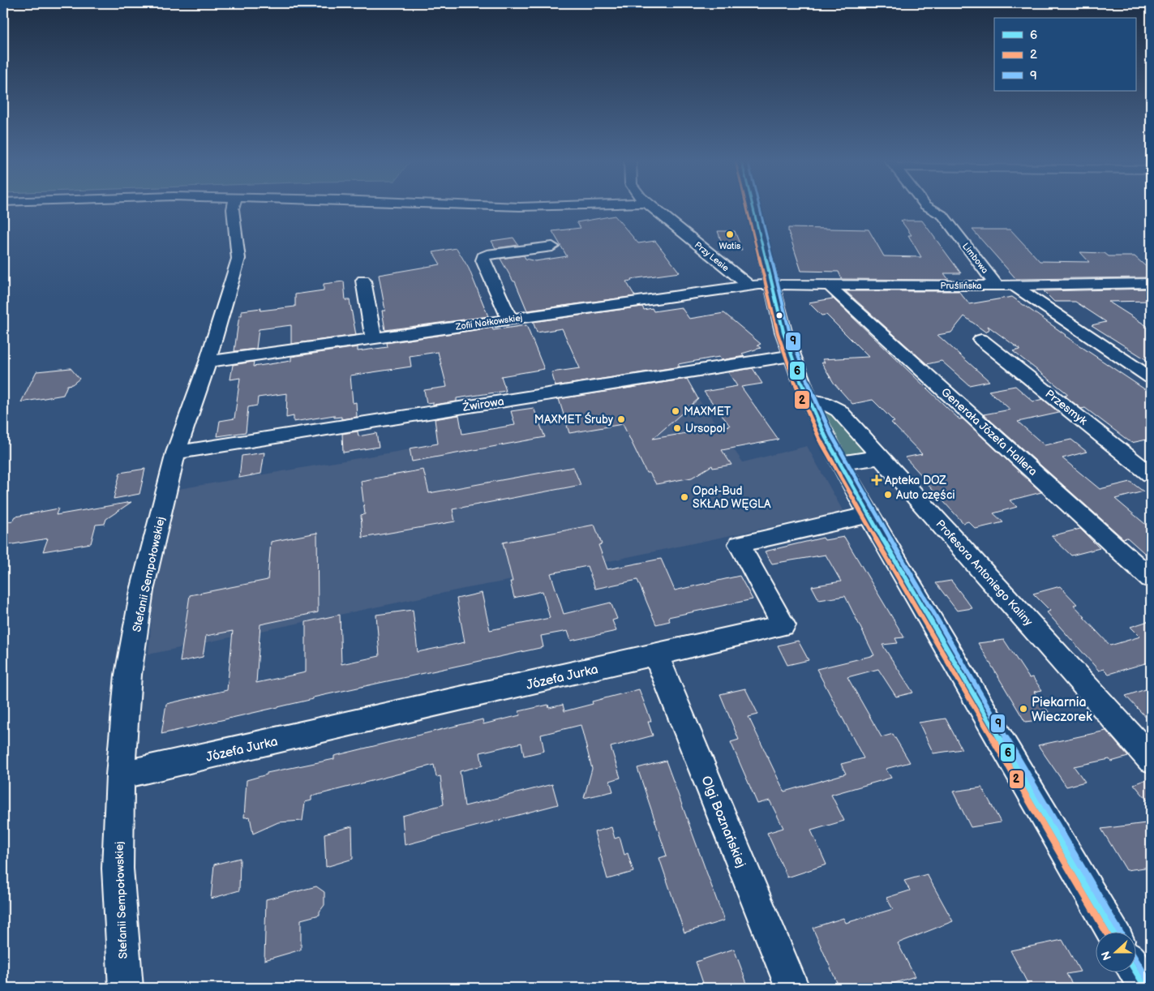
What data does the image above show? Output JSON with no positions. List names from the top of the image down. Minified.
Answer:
{"streets":{"street":["Przy Lesie","Limbowa","Pruślińska","Zofii Nałkowskiej","Żwirowa","Przesmyk","Generała Józefa Hallera","Profesora Antoniego Kaliny","Stefanii Sempołowskiej","Józefa Jurka","Olgi Boznańskiej"]},"crossings":[["Przy Lesie","Zofii Nałkowskiej"],["Limbowa","Pruślińska"],["Pruślińska","Zofii Nałkowskiej"],["Pruślińska","Generała Józefa Hallera"],["Zofii Nałkowskiej","Stefanii Sempołowskiej"],["Żwirowa","Stefanii Sempołowskiej"],["Stefanii Sempołowskiej","Józefa Jurka"],["Józefa Jurka","Olgi Boznańskiej"]],"places":{"other":["Watis","MAXMET","MAXMET Śruby","Ursopol","Auto części","Opał-Bud SKŁAD WĘGLA","Piekarnia Wieczorek"],"health":["Apteka DOZ"]},"lines":["transit line 6","transit line 2","transit line 9"],"legend":["6","2","9"],"north":"left"}
